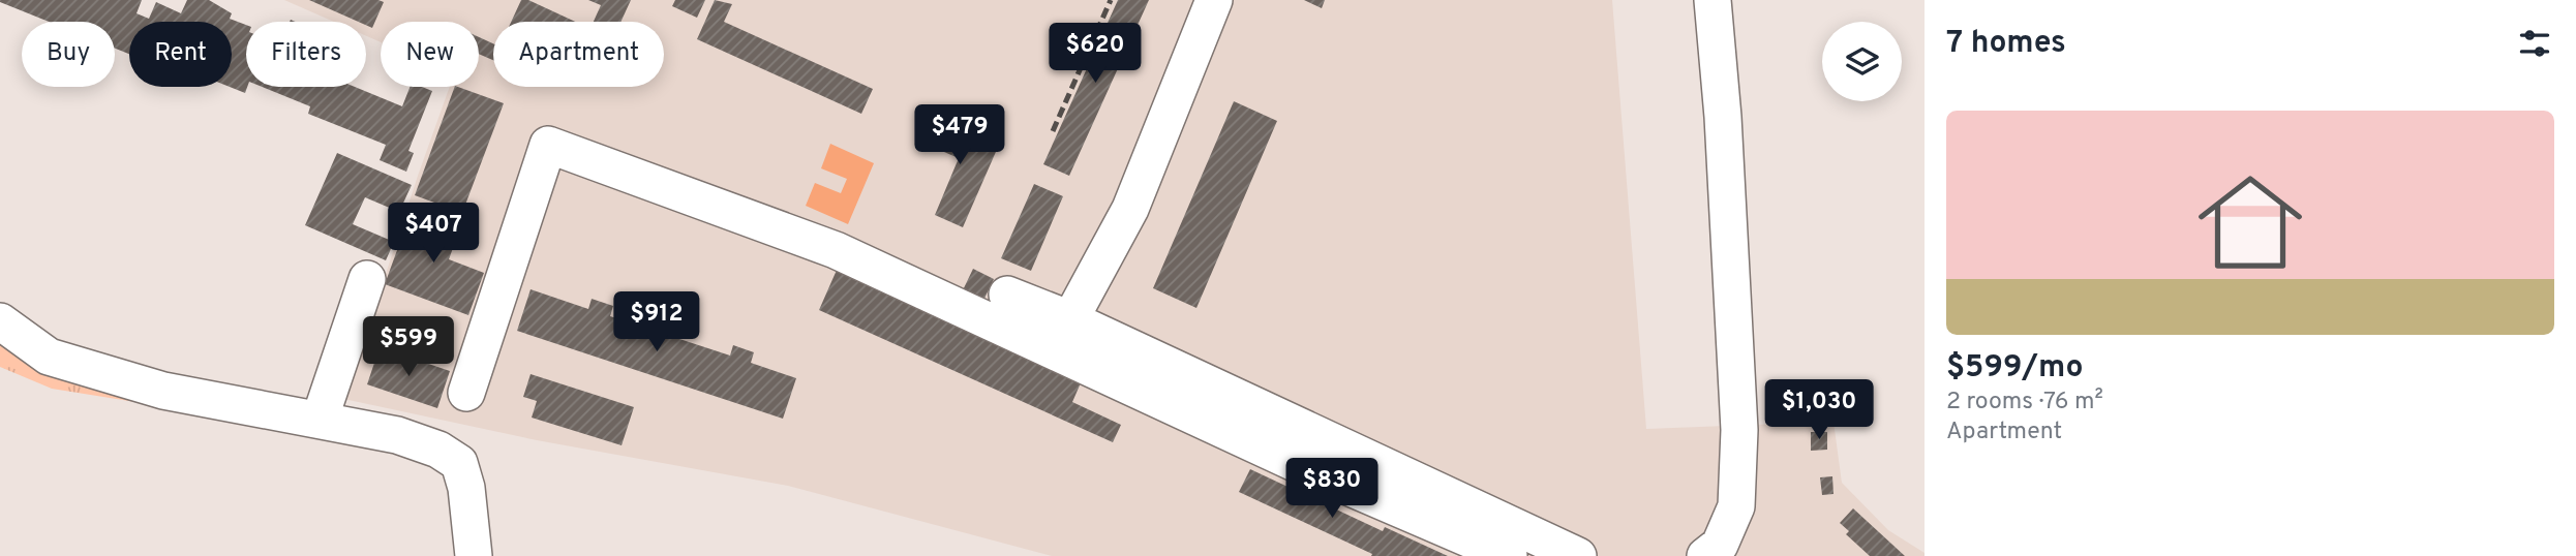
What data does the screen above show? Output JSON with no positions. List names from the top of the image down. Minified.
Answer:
{"page":{"heading":"7 homes","chip":["Buy","Rent","Filters","New","Apartment"],"price":["$620","$479","$407","$912","$599","$1,030","$830"],"list":[{"name":"$599/mo","note":"2 rooms · 76 m² · Apartment"}]}}
